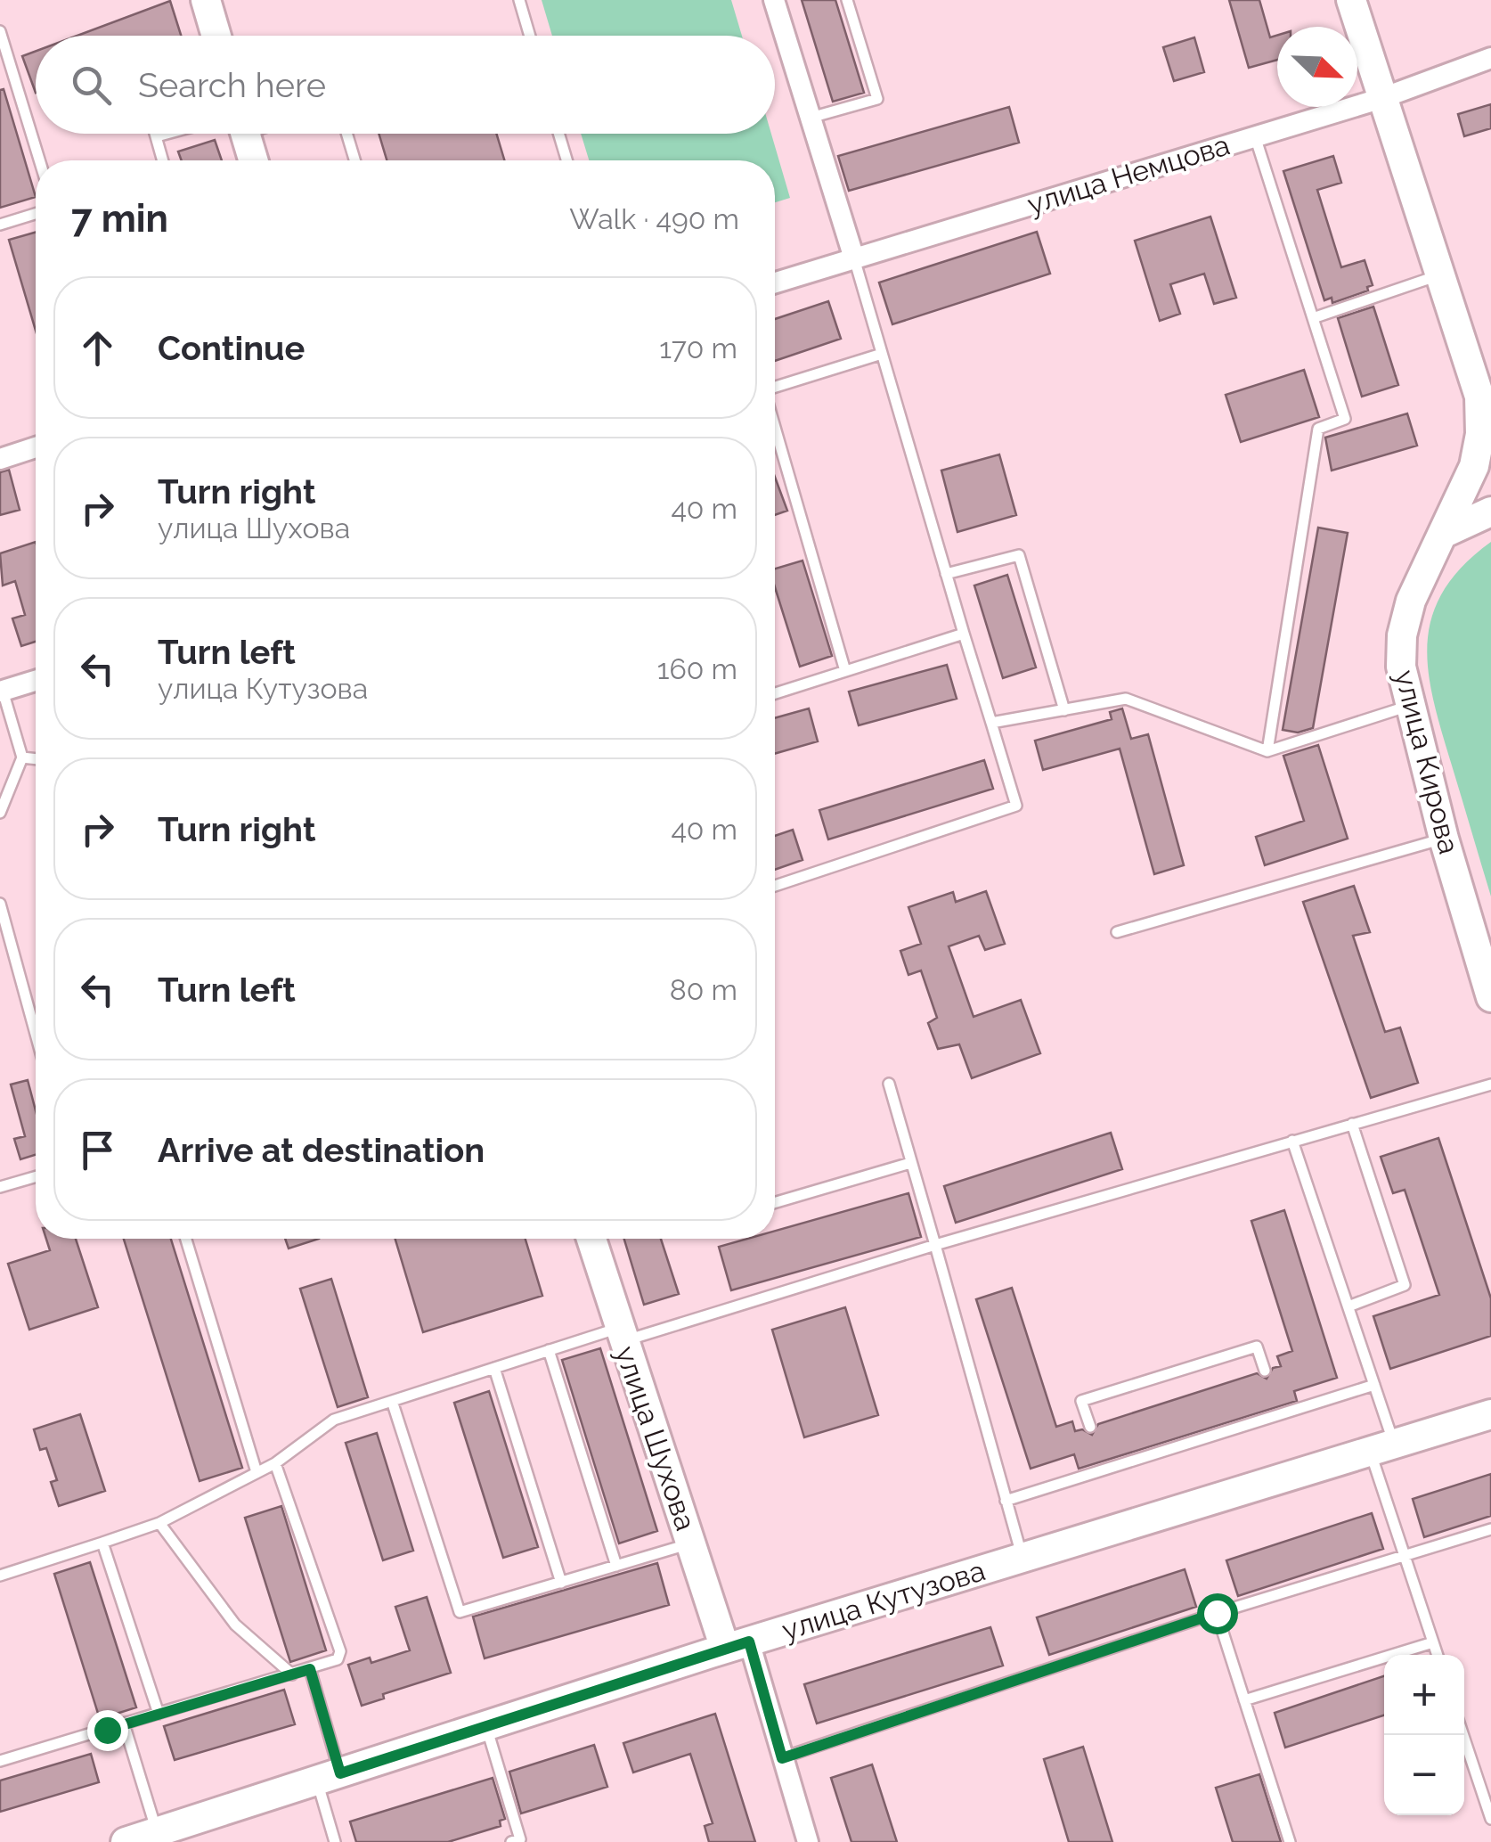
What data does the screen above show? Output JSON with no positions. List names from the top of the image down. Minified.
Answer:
{"streets":{"main road":["улица Кирова","улица Шухова","улица Кутузова"],"street":["улица Немцова"]},"crossings":[["улица Немцова","улица Кирова"],["улица Шухова","улица Кутузова"]],"north":"bottom right","page":{"search":"Search here","heading":["7 min","Walk · 490 m"],"list":[["Continue","170 m"],["Turn right","улица Шухова","40 m"],["Turn left","улица Кутузова","160 m"],["Turn right","40 m"],["Turn left","80 m"],"Arrive at destination"],"map_buttons":["+","−"]}}
